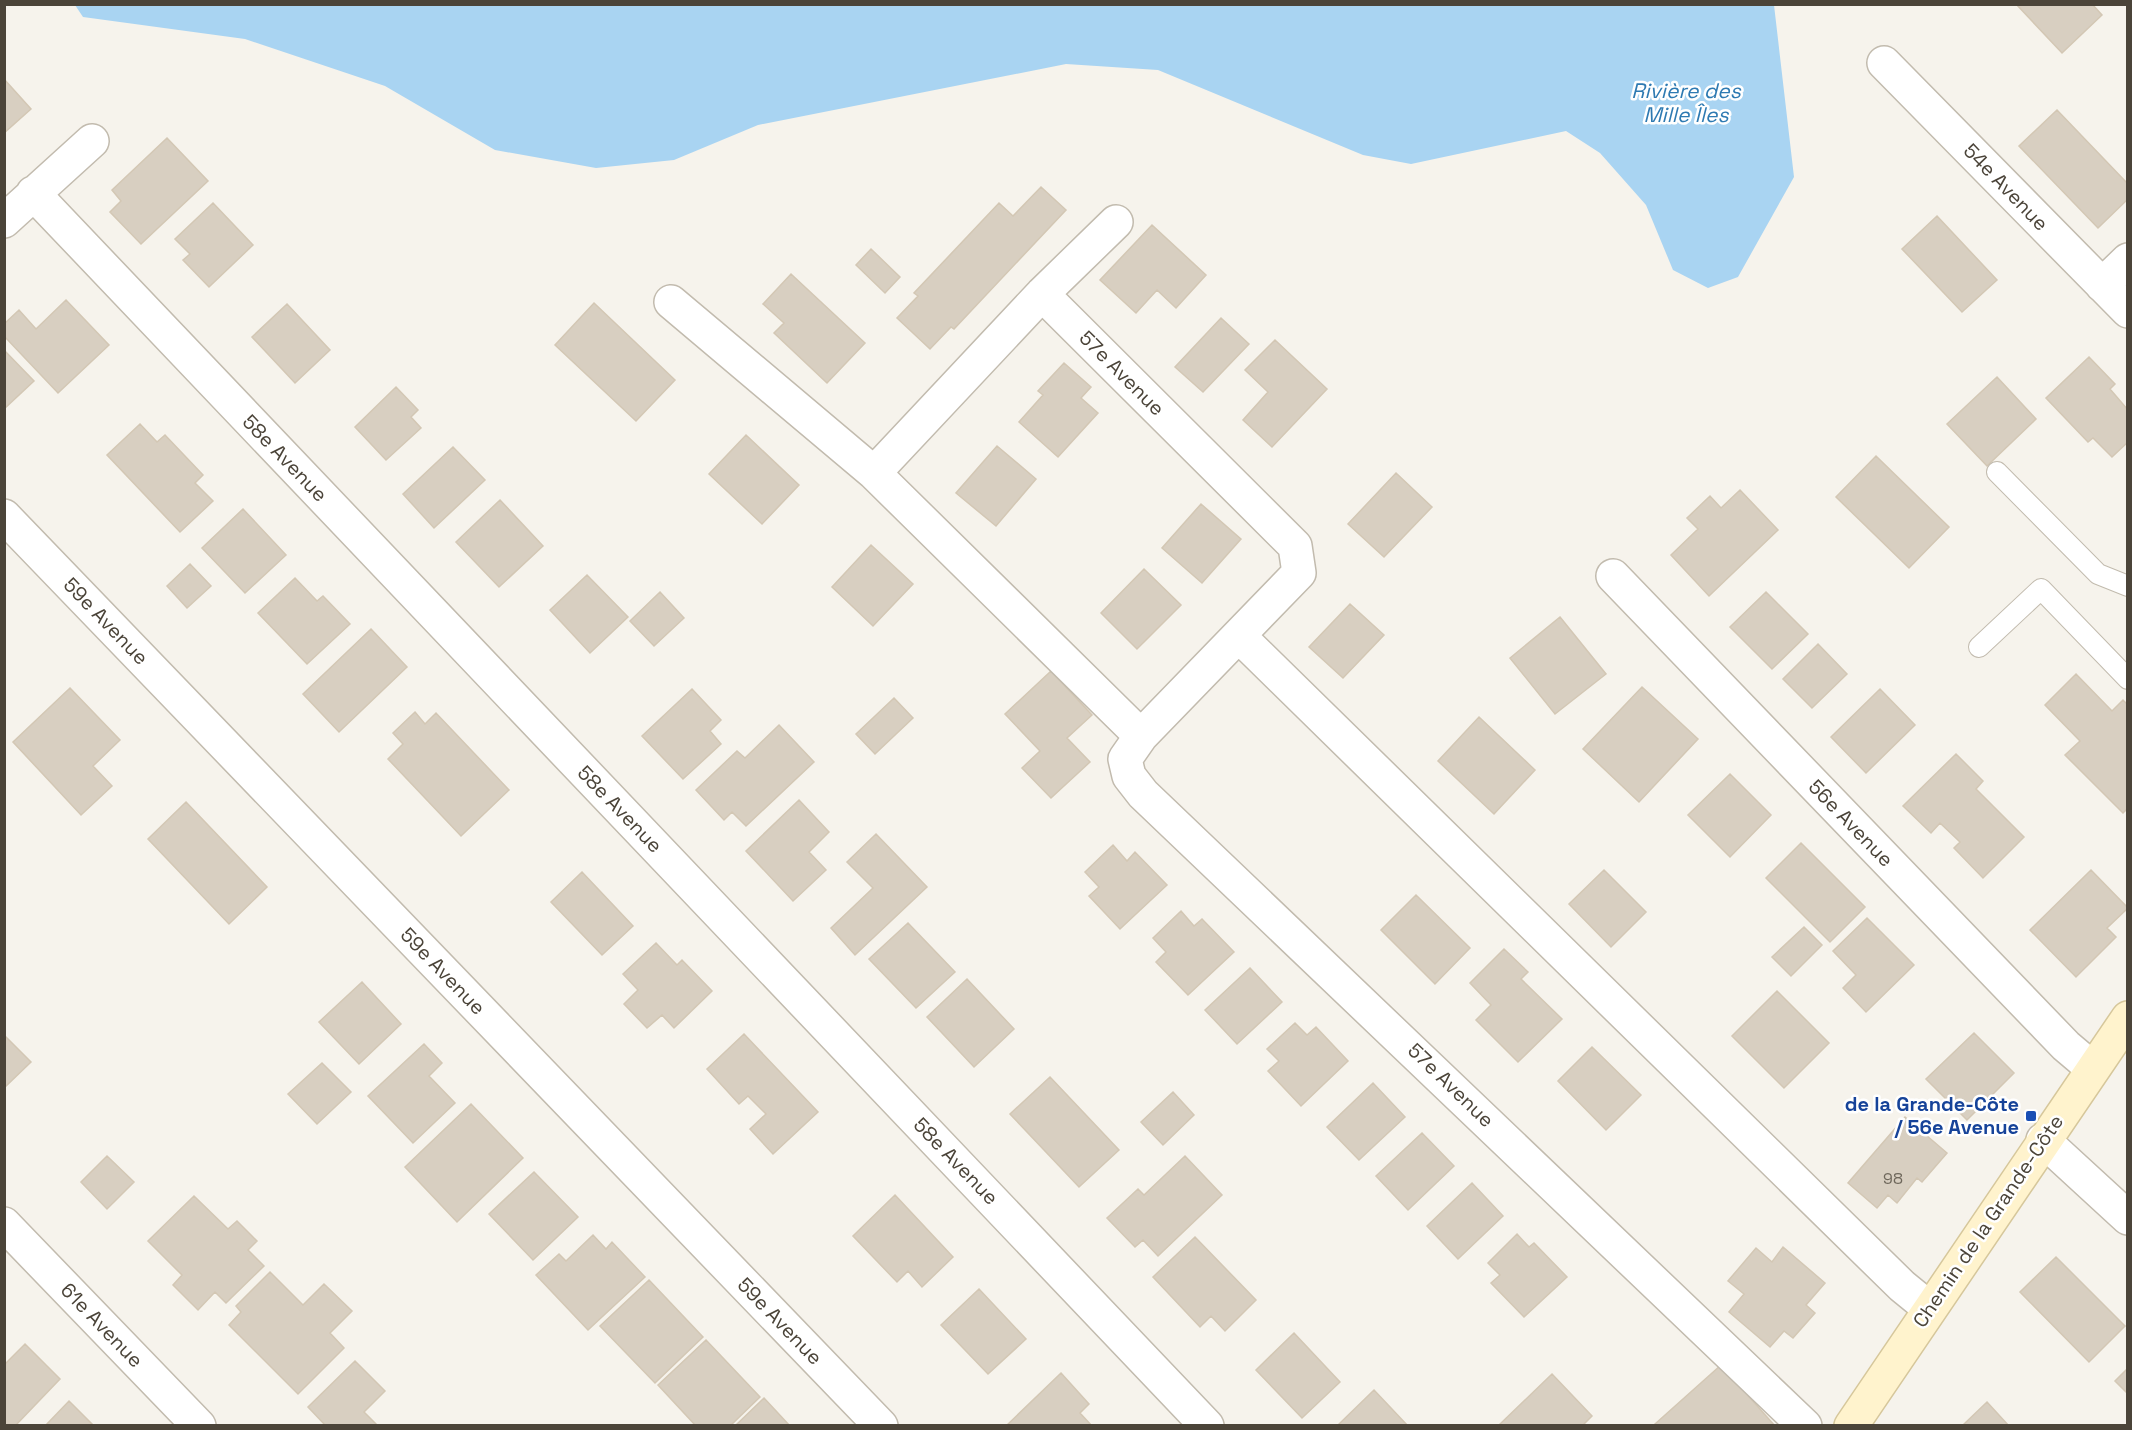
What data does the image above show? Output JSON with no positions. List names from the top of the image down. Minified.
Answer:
{"streets":{"main road":["Chemin de la Grande-Côte"],"street":["54e Avenue","57e Avenue","58e Avenue","59e Avenue","56e Avenue","61e Avenue"]},"crossings":[["56e Avenue","Chemin de la Grande-Côte"]],"water":["Rivière des Mille Îles"],"places":{"transit":["de la Grande-Côte / 56e Avenue"]},"house_numbers":["98"]}
